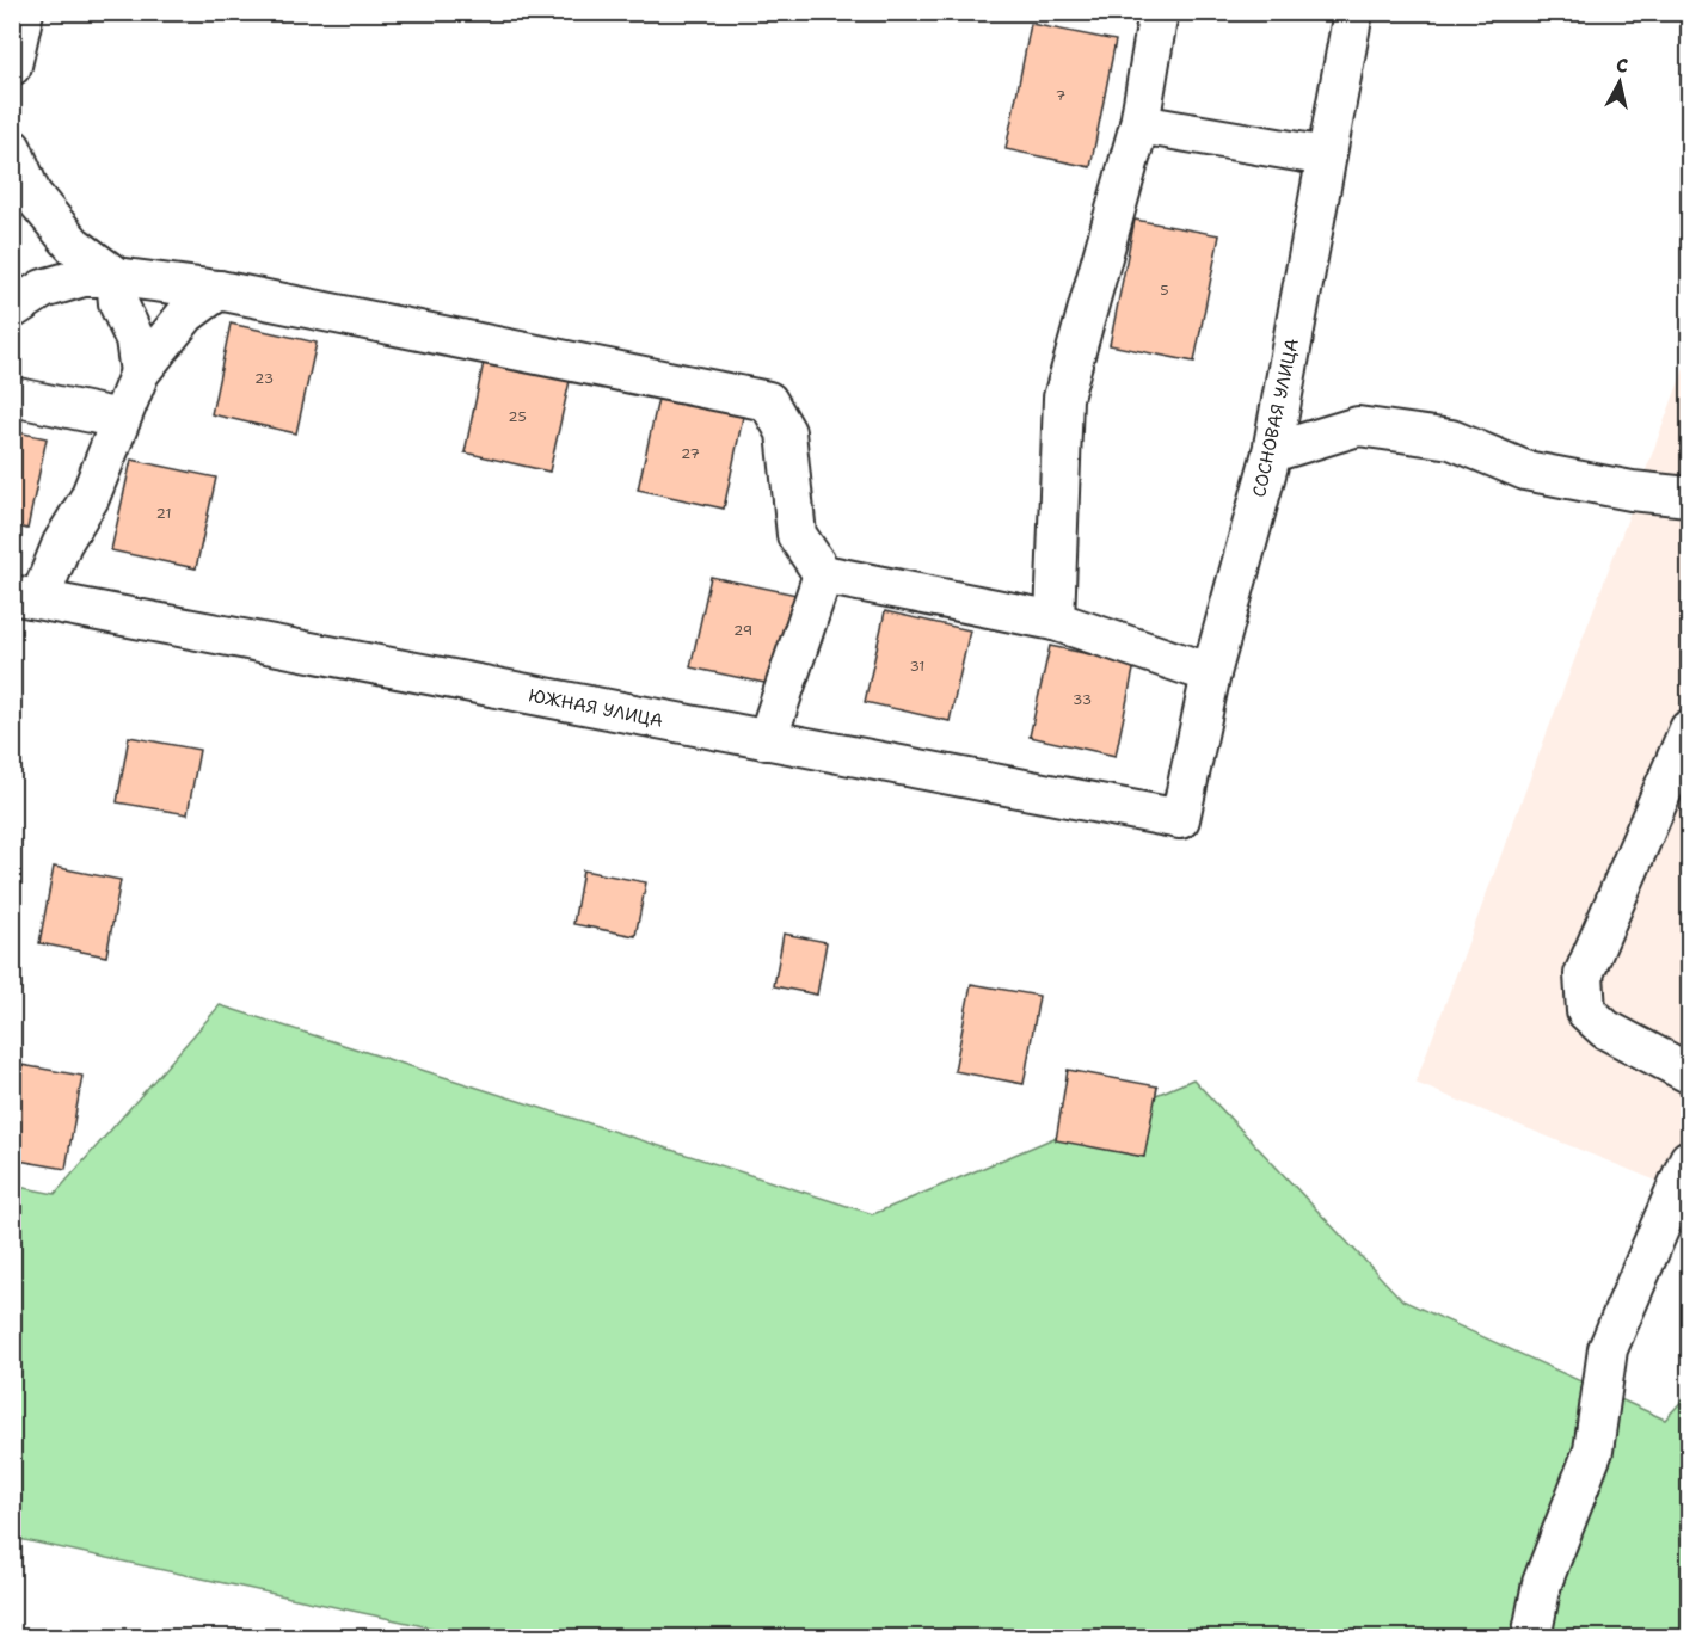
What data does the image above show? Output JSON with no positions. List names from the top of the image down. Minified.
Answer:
{"streets":{"street":["СОСНОВАЯ УЛИЦА","ЮЖНАЯ УЛИЦА"]},"crossings":[["СОСНОВАЯ УЛИЦА","ЮЖНАЯ УЛИЦА"]],"house_numbers":["7","5","23","25","27","21","29","31","33"],"north":"top"}
